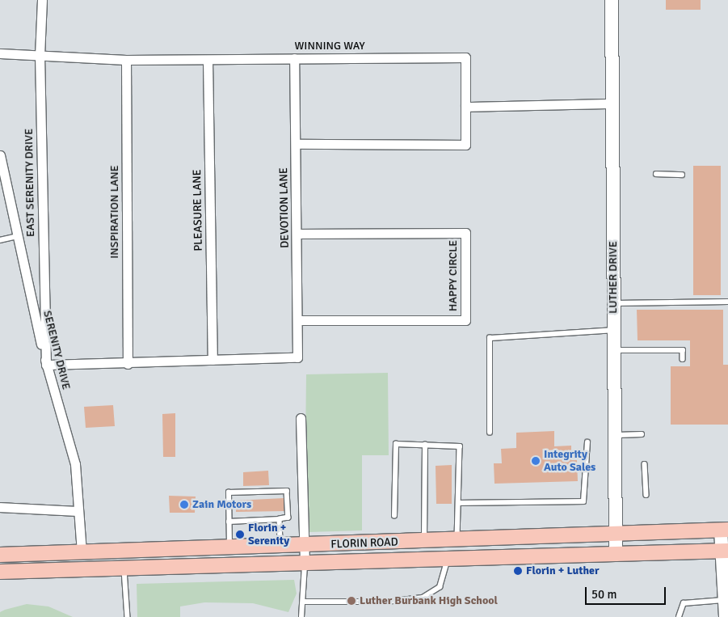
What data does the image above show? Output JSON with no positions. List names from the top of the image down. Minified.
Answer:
{"streets":{"main road":["FLORIN ROAD"],"street":["WINNING WAY","EAST SERENITY DRIVE","DEVOTION LANE","PLEASURE LANE","INSPIRATION LANE","HAPPY CIRCLE","LUTHER DRIVE","SERENITY DRIVE"]},"crossings":[["WINNING WAY","EAST SERENITY DRIVE"],["WINNING WAY","DEVOTION LANE"],["WINNING WAY","PLEASURE LANE"],["WINNING WAY","INSPIRATION LANE"],["EAST SERENITY DRIVE","SERENITY DRIVE"],["DEVOTION LANE","PLEASURE LANE"],["DEVOTION LANE","HAPPY CIRCLE"],["LUTHER DRIVE","FLORIN ROAD"],["SERENITY DRIVE","FLORIN ROAD"]],"places":["Integrity Auto Sales","Zain Motors","Florin + Serenity","Florin + Luther","Luther Burbank High School"],"scale_bar":"50 m"}
